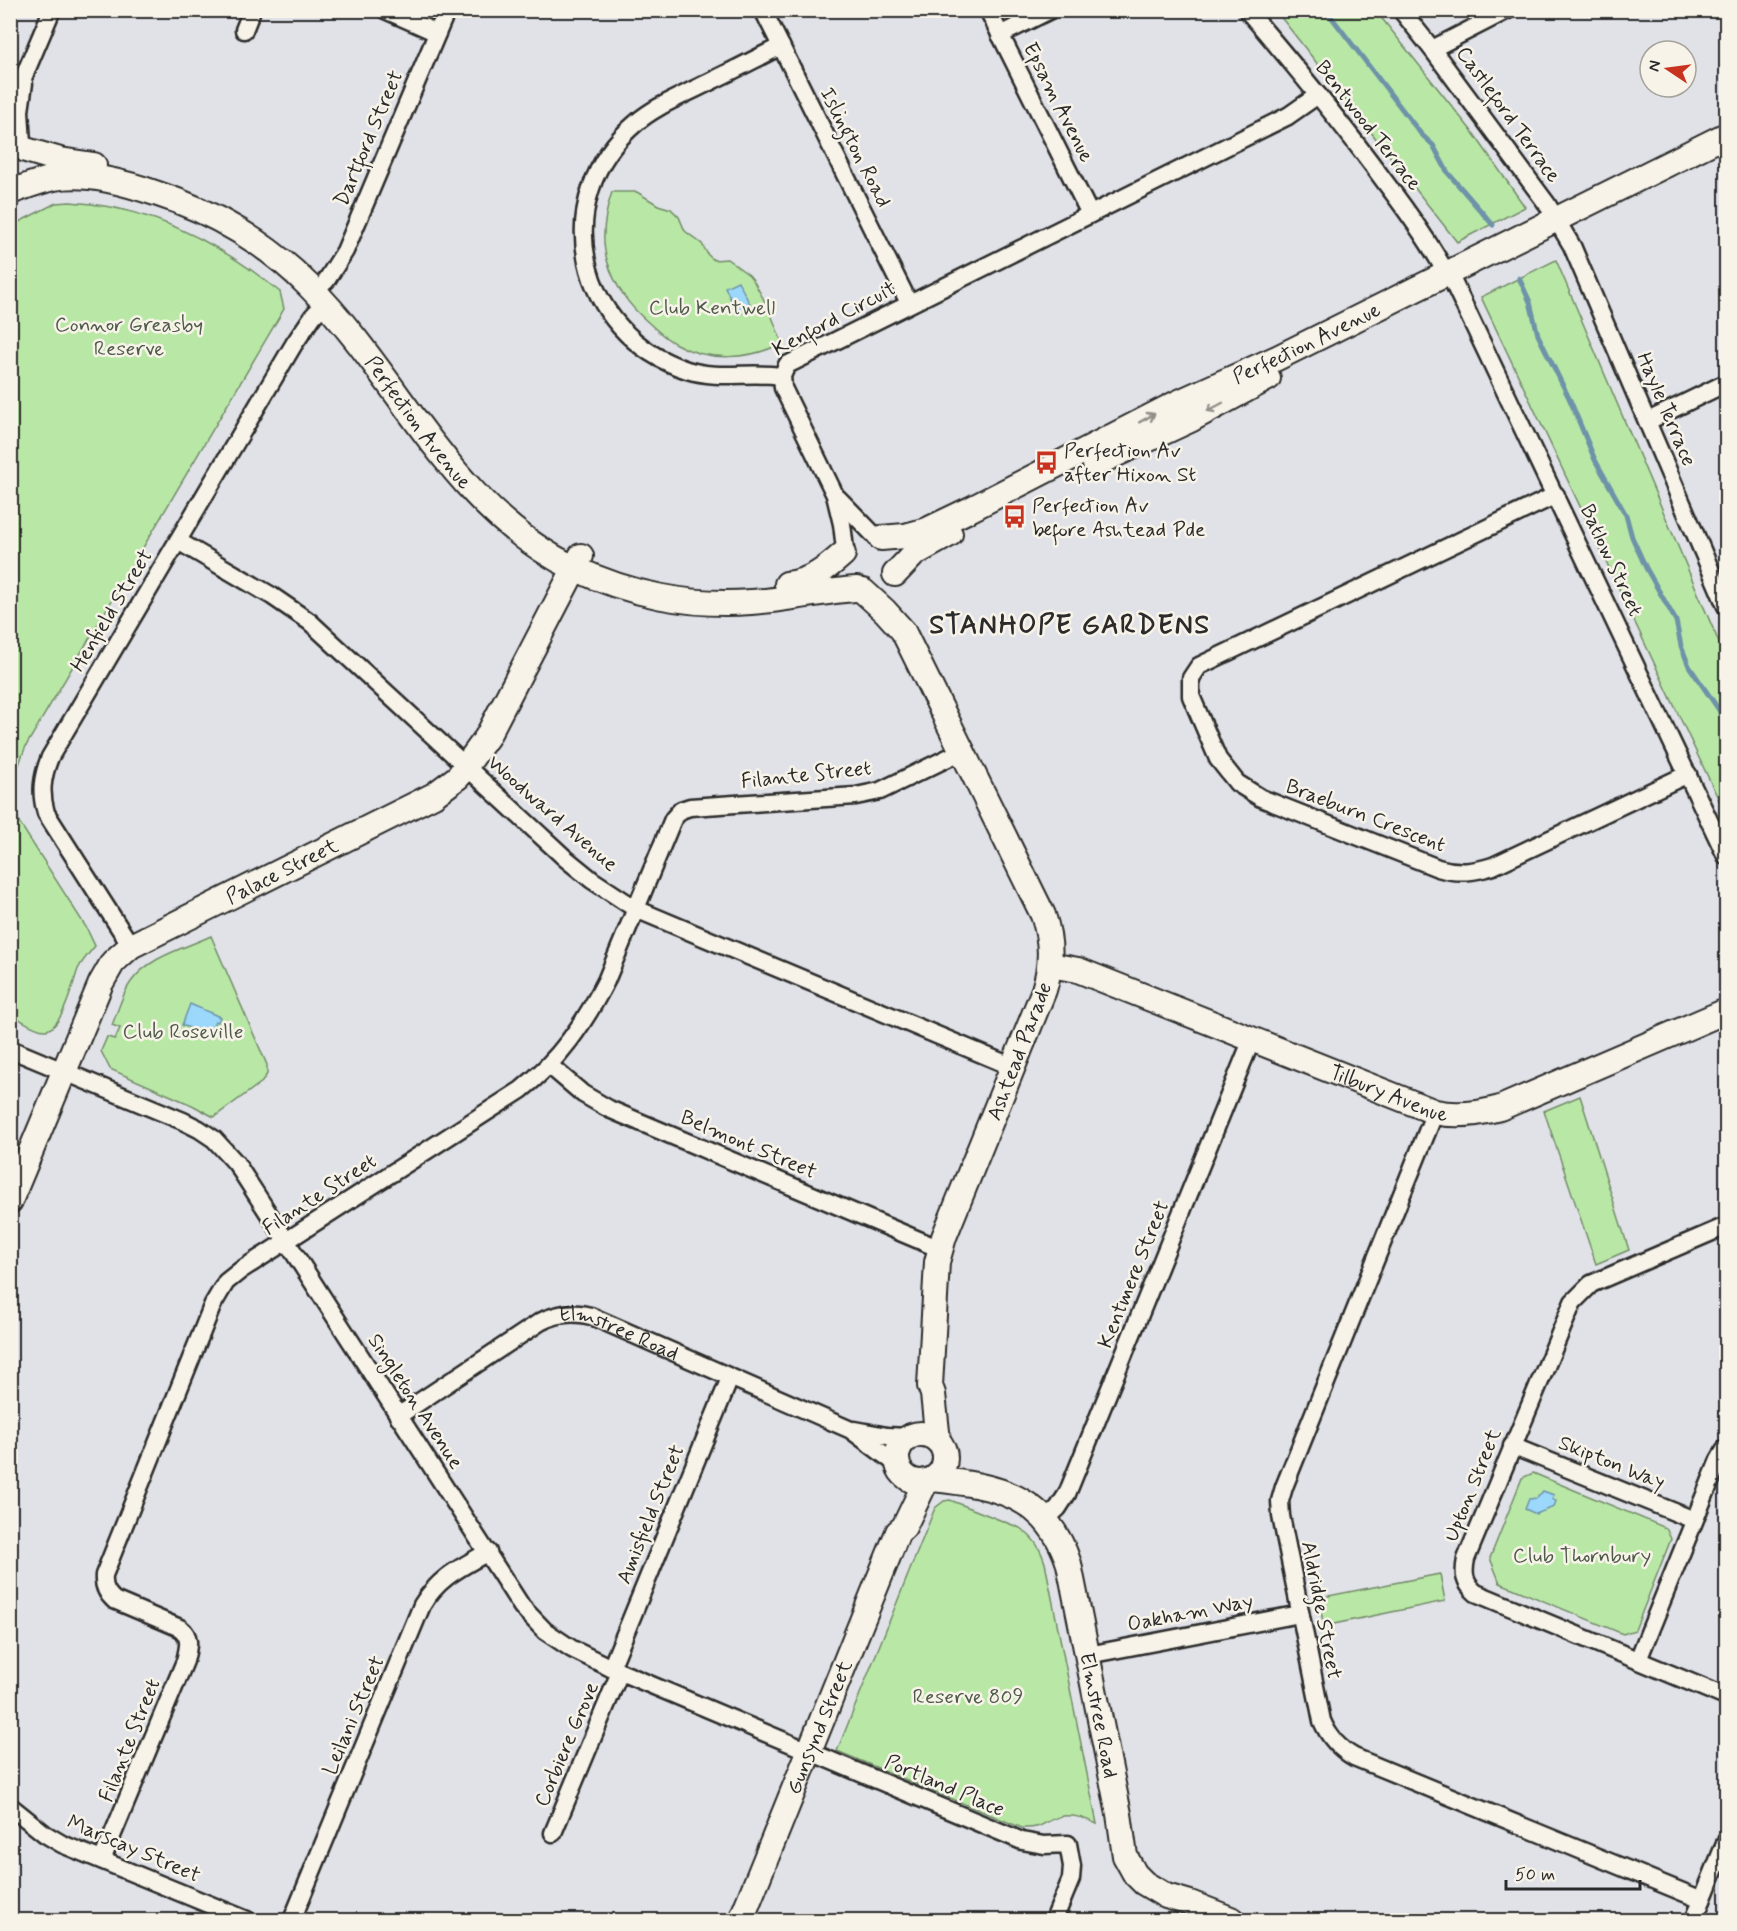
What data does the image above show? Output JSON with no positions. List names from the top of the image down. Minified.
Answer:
{"streets":{"street":["Epsam Avenue","Castleford Terrace","Bentwood Terrace","Dartford Street","Islington Road","Kenford Circuit","Perfection Avenue","Hayle Terrace","Batlow Street","Henfield Street","Filante Street","Woodward Avenue","Braeburn Crescent","Palace Street","Ashtead Parade","Tilbury Avenue","Belmont Street","Kentmere Street","Elmstree Road","Singleton Avenue","Skipton Way","Upton Street","Amisfield Street","Aldridge Street","Oakham Way","Leilani Street","Gunsynd Street","Corbiere Grove","Portland Place","Marscay Street"]},"crossings":[["Epsam Avenue","Kenford Circuit"],["Castleford Terrace","Perfection Avenue"],["Castleford Terrace","Hayle Terrace"],["Bentwood Terrace","Kenford Circuit"],["Bentwood Terrace","Perfection Avenue"],["Bentwood Terrace","Batlow Street"],["Dartford Street","Perfection Avenue"],["Dartford Street","Henfield Street"],["Islington Road","Kenford Circuit"],["Perfection Avenue","Hayle Terrace"],["Perfection Avenue","Batlow Street"],["Perfection Avenue","Henfield Street"],["Perfection Avenue","Palace Street"],["Perfection Avenue","Ashtead Parade"],["Batlow Street","Braeburn Crescent"],["Henfield Street","Woodward Avenue"],["Henfield Street","Palace Street"],["Filante Street","Woodward Avenue"],["Filante Street","Ashtead Parade"],["Filante Street","Belmont Street"],["Filante Street","Singleton Avenue"],["Filante Street","Marscay Street"],["Woodward Avenue","Palace Street"],["Woodward Avenue","Ashtead Parade"],["Palace Street","Singleton Avenue"],["Ashtead Parade","Tilbury Avenue"],["Ashtead Parade","Belmont Street"],["Ashtead Parade","Elmstree Road"],["Ashtead Parade","Gunsynd Street"],["Tilbury Avenue","Kentmere Street"],["Tilbury Avenue","Aldridge Street"],["Kentmere Street","Elmstree Road"],["Elmstree Road","Singleton Avenue"],["Elmstree Road","Amisfield Street"],["Elmstree Road","Oakham Way"],["Elmstree Road","Gunsynd Street"],["Singleton Avenue","Amisfield Street"],["Singleton Avenue","Leilani Street"],["Singleton Avenue","Gunsynd Street"],["Singleton Avenue","Corbiere Grove"],["Singleton Avenue","Portland Place"],["Skipton Way","Upton Street"],["Amisfield Street","Corbiere Grove"],["Aldridge Street","Oakham Way"],["Gunsynd Street","Portland Place"]],"districts":["STANHOPE GARDENS"],"parks":["Club Kentwell","Connor Greasby Reserve","Club Roseville","Club Thornbury","Reserve 809"],"places":{"bus stop":["Perfection Av after Hixon St","Perfection Av before Ashtead Pde"]},"scale_bar":"50 m","north":"left"}
